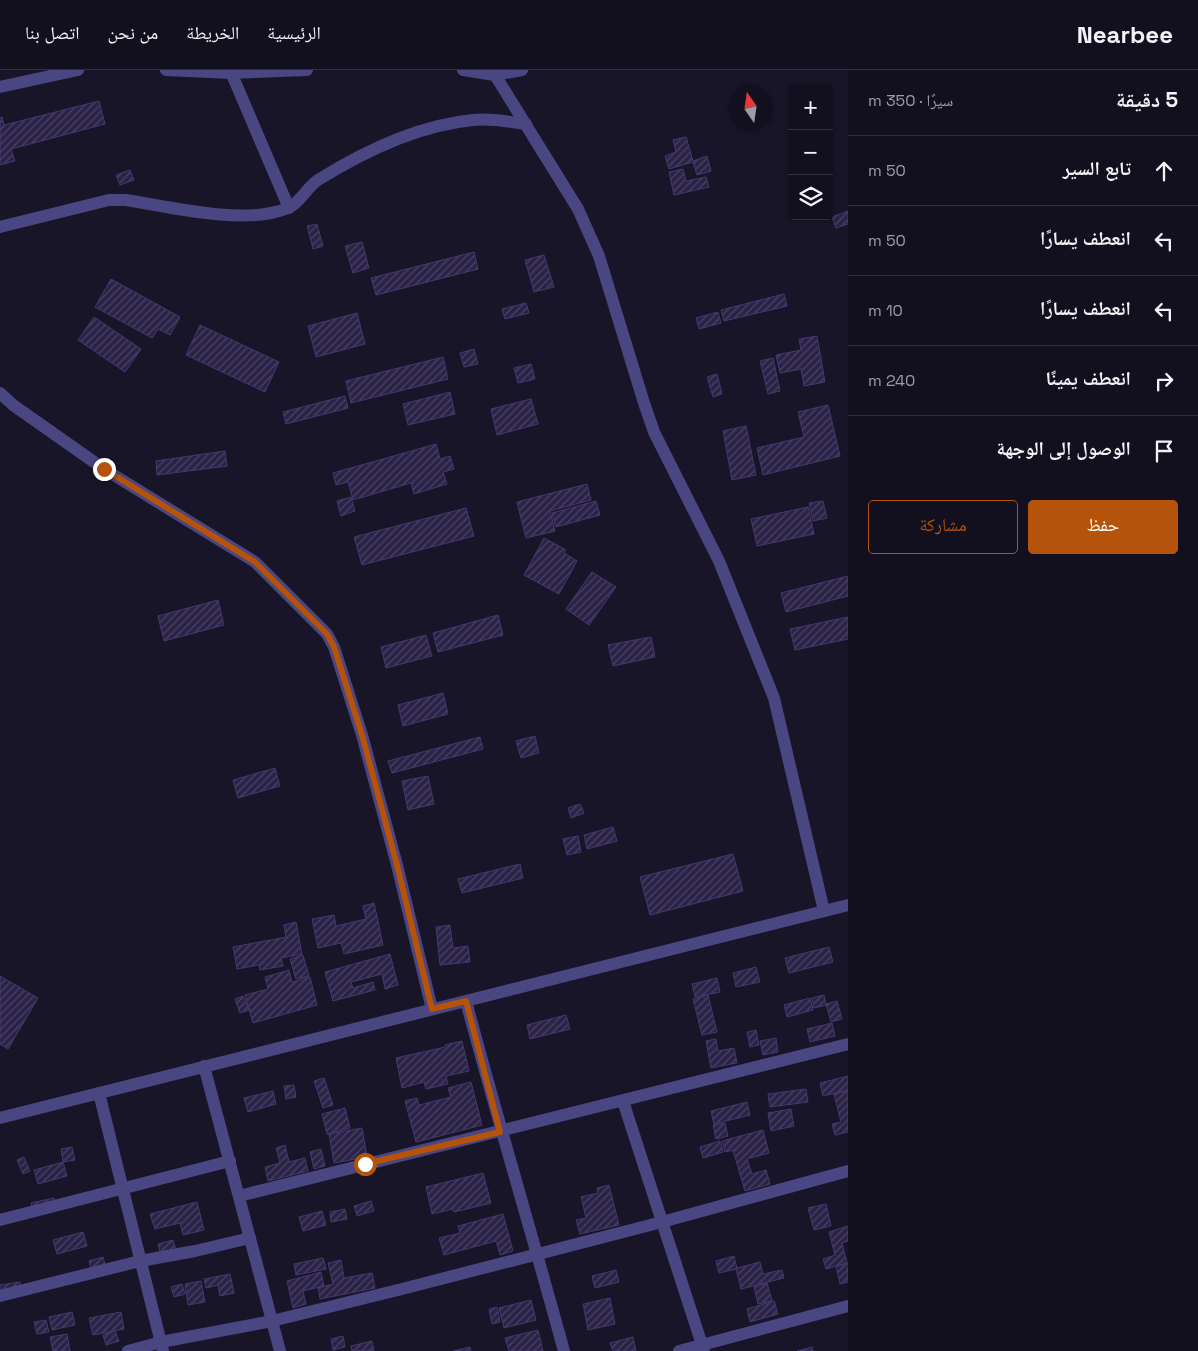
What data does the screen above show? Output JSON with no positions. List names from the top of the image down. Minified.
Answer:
{"north":"top","page":{"header":"Nearbee","nav":["الرئيسية","الخريطة","من نحن","اتصل بنا"],"heading":["5 دقيقة","سيرًا · 350 m"],"map_buttons":["+","−"],"list":[["تابع السير","50 m"],["انعطف يسارًا","50 m"],["انعطف يسارًا","10 m"],["انعطف يمينًا","240 m"],"الوصول إلى الوجهة"],"buttons":["حفظ","مشاركة"]}}
